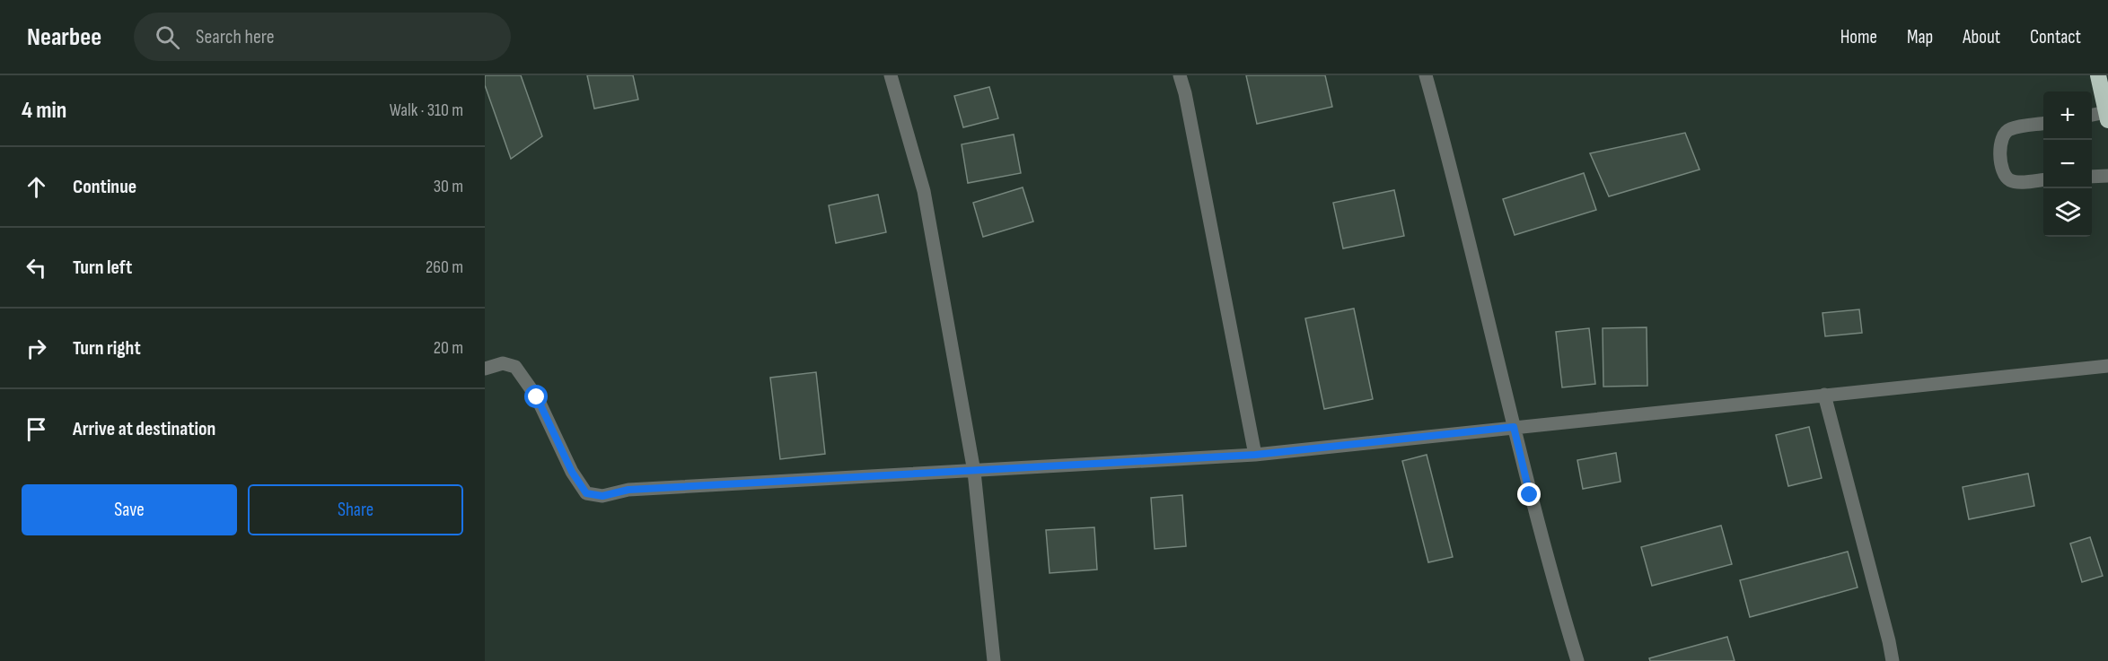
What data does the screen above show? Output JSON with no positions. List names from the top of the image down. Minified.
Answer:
{"page":{"header":"Nearbee","search":"Search here","nav":["Home","Map","About","Contact"],"heading":["4 min","Walk · 310 m"],"map_buttons":["+","−"],"list":[["Continue","30 m"],["Turn left","260 m"],["Turn right","20 m"],"Arrive at destination"],"buttons":["Save","Share"]}}
